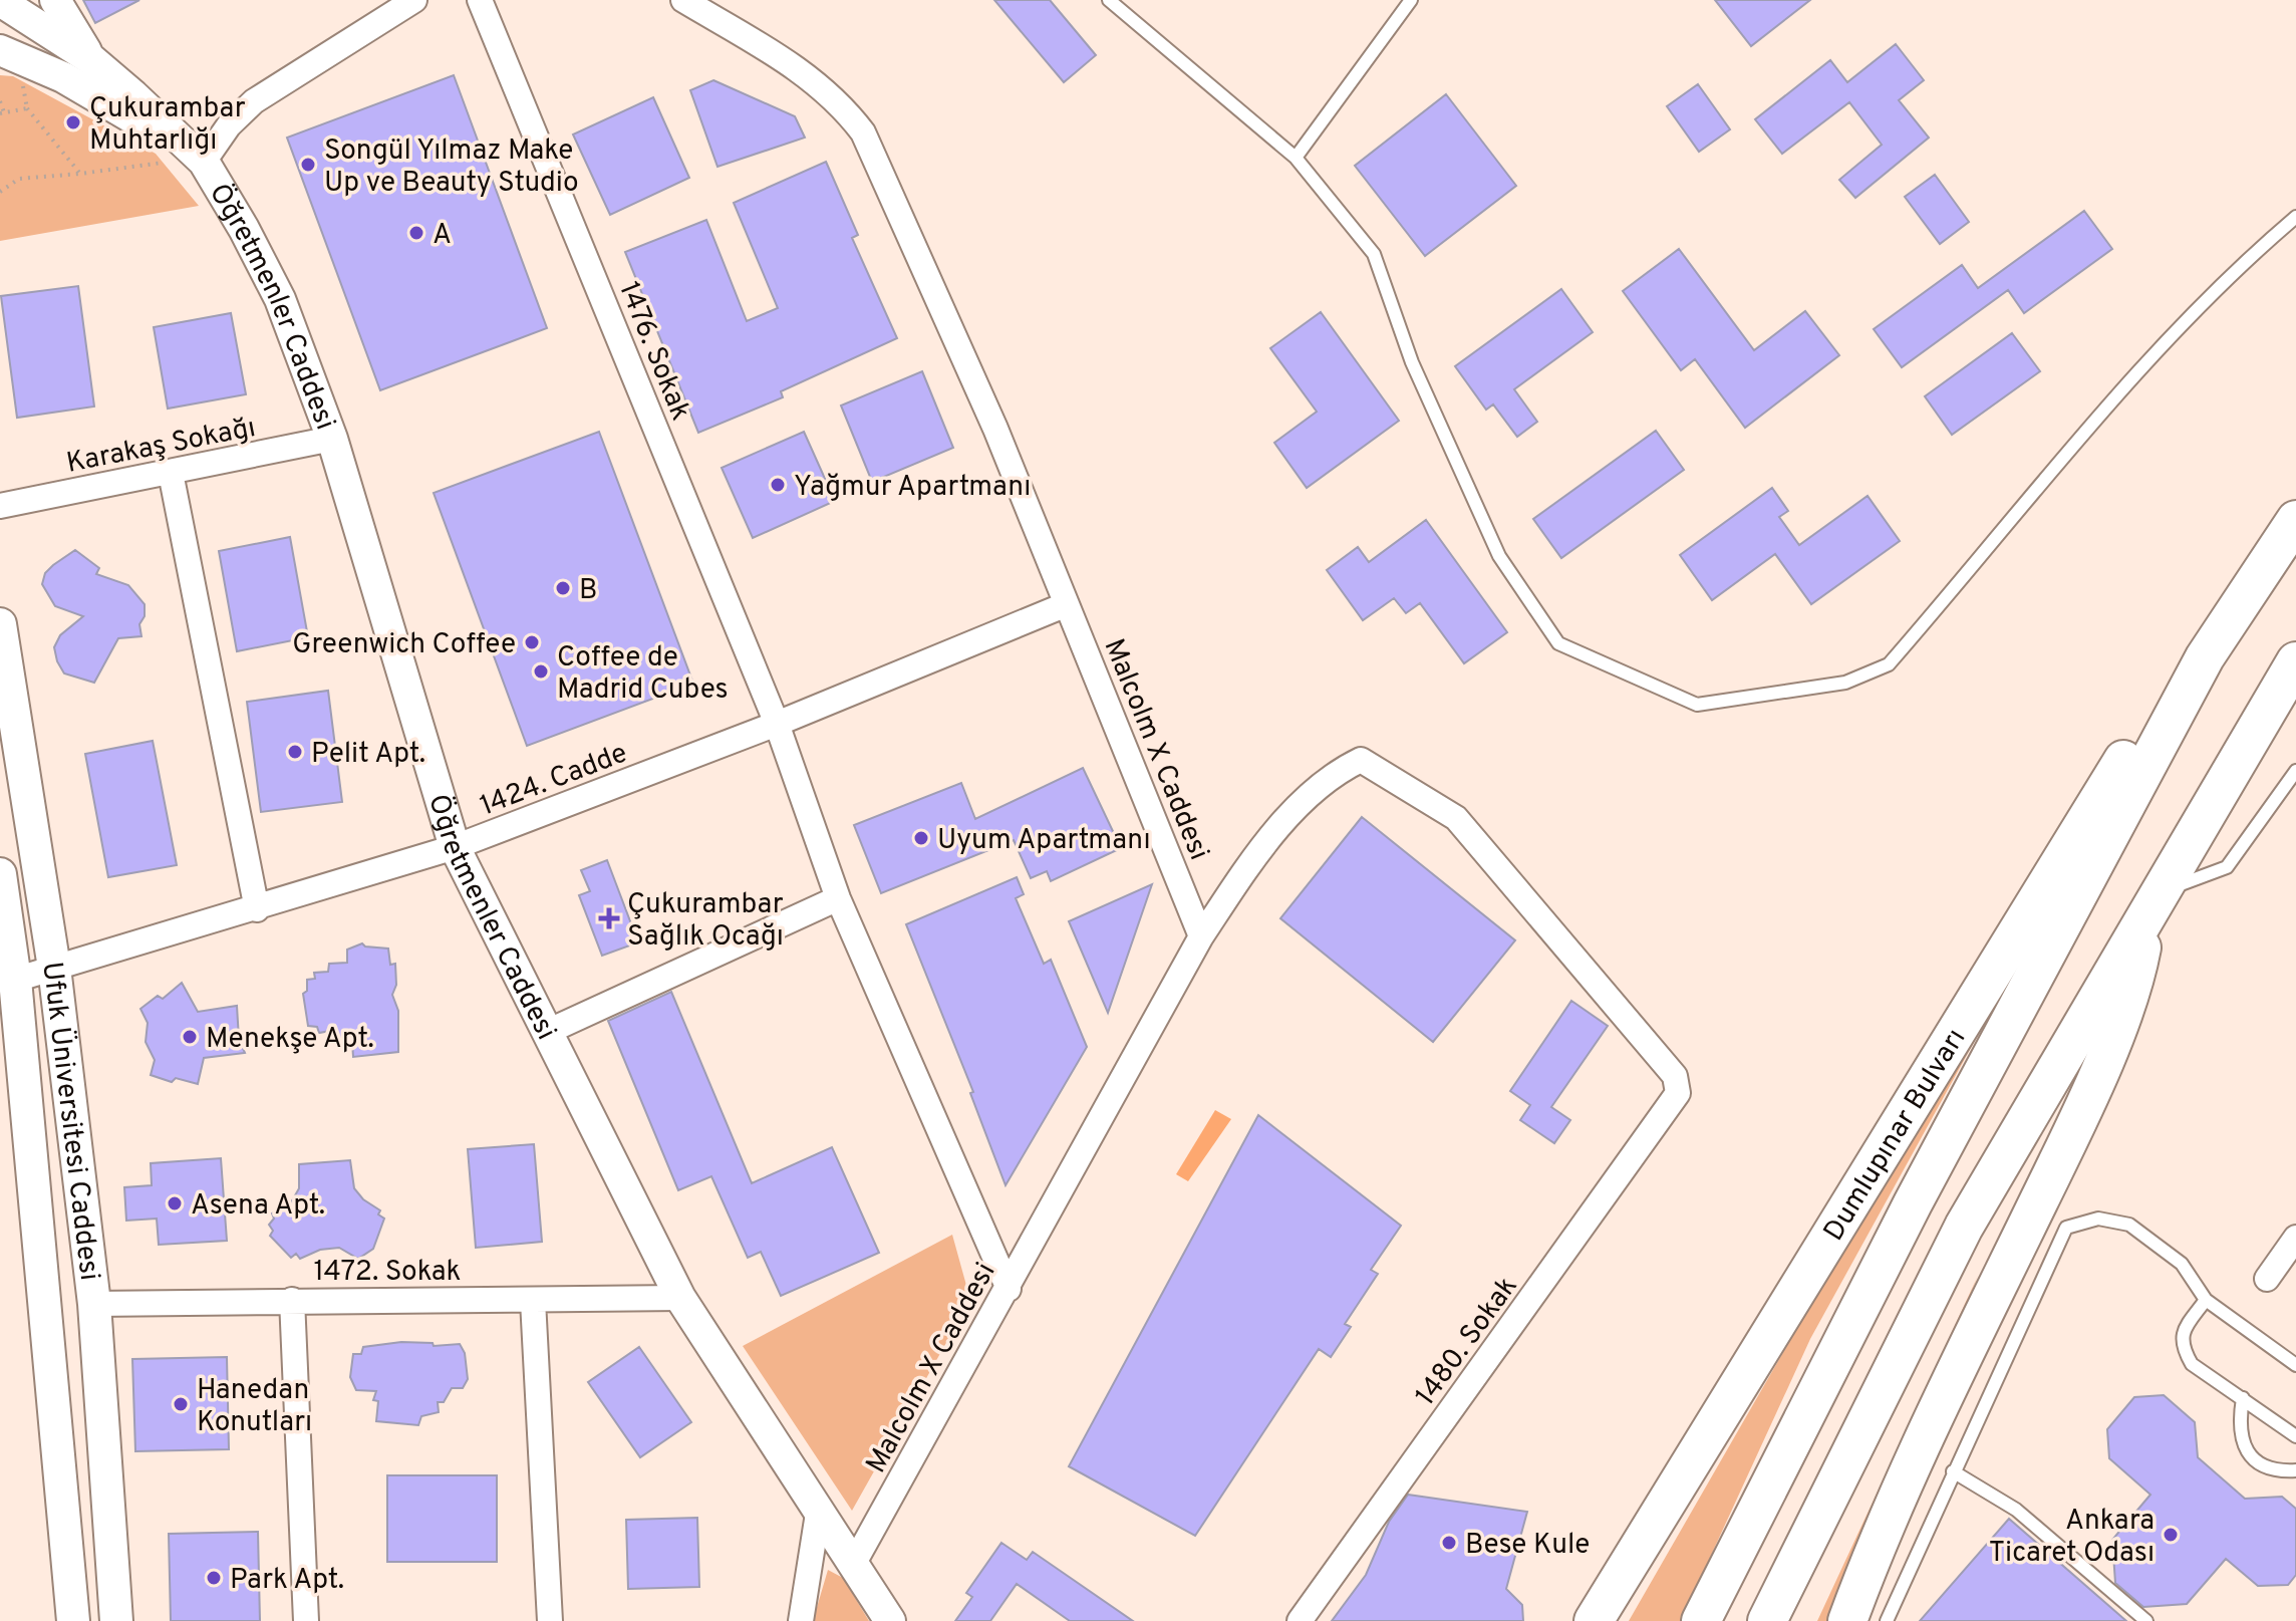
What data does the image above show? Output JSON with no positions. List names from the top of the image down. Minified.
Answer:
{"streets":{"highway":["Dumlupınar Bulvarı"],"main road":["Ufuk Üniversitesi Caddesi"],"street":["Öğretmenler Caddesi","1476. Sokak","Karakaş Sokağı","Malcolm X Caddesi","1424. Cadde","1472. Sokak","1480. Sokak"]},"crossings":[["Öğretmenler Caddesi","Karakaş Sokağı"],["Öğretmenler Caddesi","Malcolm X Caddesi"],["Öğretmenler Caddesi","1424. Cadde"],["Öğretmenler Caddesi","1472. Sokak"],["1476. Sokak","Malcolm X Caddesi"],["1476. Sokak","1424. Cadde"],["Malcolm X Caddesi","1424. Cadde"],["Malcolm X Caddesi","1480. Sokak"],["1424. Cadde","Ufuk Üniversitesi Caddesi"],["Ufuk Üniversitesi Caddesi","1472. Sokak"]],"places":{"other":["Çukurambar Muhtarlığı","Songül Yılmaz Make Up ve Beauty Studio","A","Yağmur Apartmanı","B","Greenwich Coffee","Coffee de Madrid Cubes","Pelit Apt.","Uyum Apartmanı","Menekşe Apt.","Asena Apt.","Hanedan Konutları","Ankara Ticaret Odası","Bese Kule","Park Apt."],"health":["Çukurambar Sağlık Ocağı"]}}
